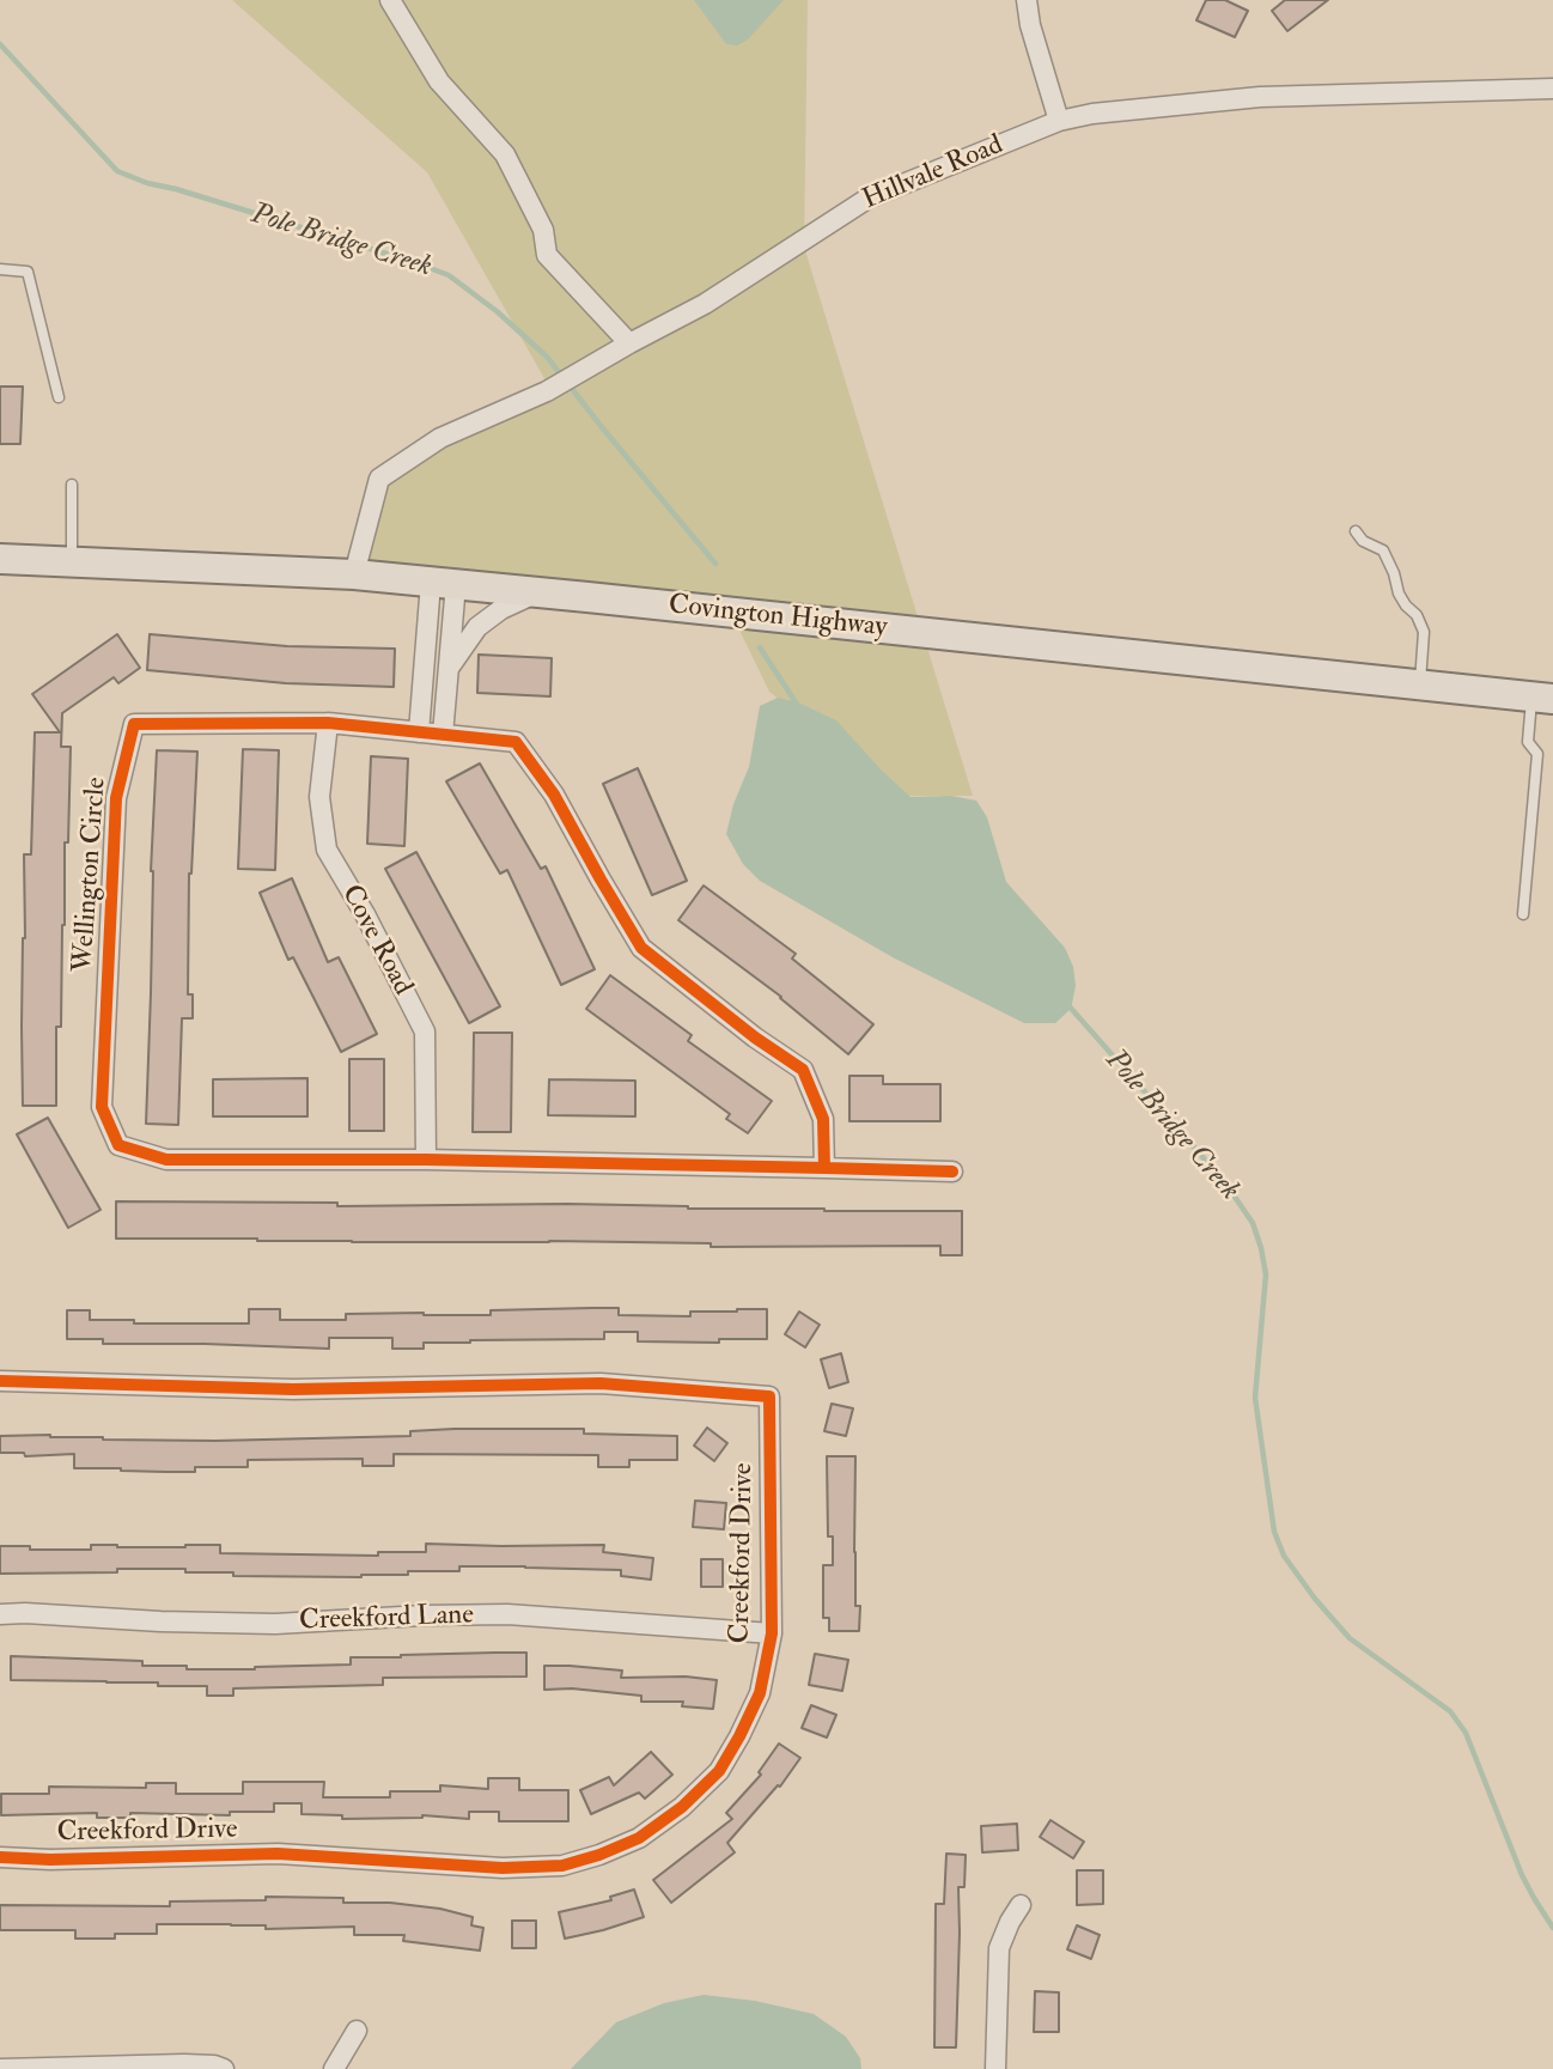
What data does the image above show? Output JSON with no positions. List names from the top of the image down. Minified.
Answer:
{"streets":{"main road":["Covington Highway"],"street":["Hillvale Road","Wellington Circle","Cove Road","Creekford Drive","Creekford Lane"]},"crossings":[["Hillvale Road","Covington Highway"],["Wellington Circle","Cove Road"],["Creekford Drive","Creekford Lane"]],"water":["Pole Bridge Creek"]}
